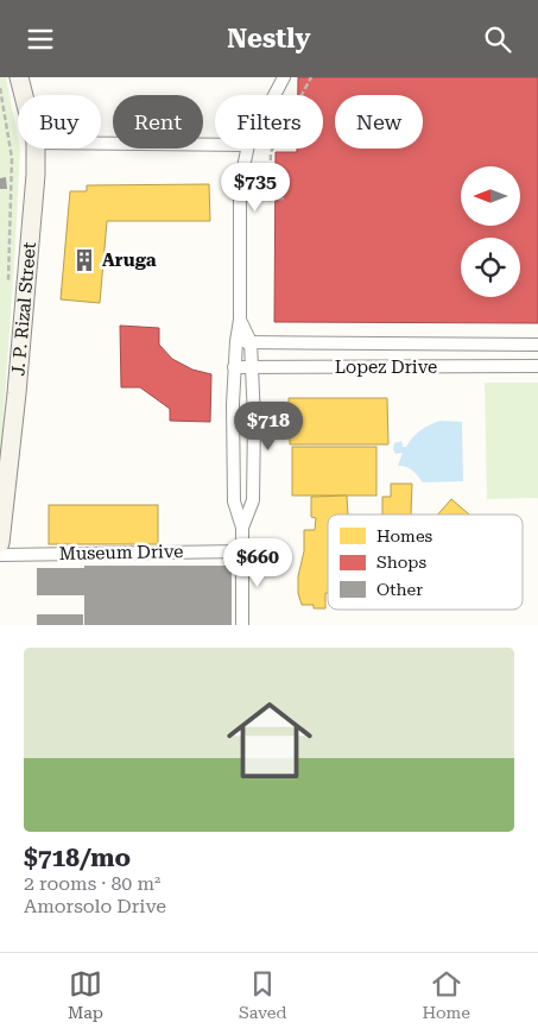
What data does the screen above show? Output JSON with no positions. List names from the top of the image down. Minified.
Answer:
{"streets":{"main road":["J. P. Rizal Street"],"street":["Lopez Drive","Museum Drive"]},"places":{"building":["Aruga"]},"legend":["Homes","Shops","Other"],"north":"left","page":{"header":"Nestly","chip":["Buy","Rent","Filters","New"],"price":["$735","$718","$660"],"list":[{"name":"$718/mo","note":"2 rooms · 80 m² · Amorsolo Drive"}],"tabs":["Map","Saved","Home"]}}
